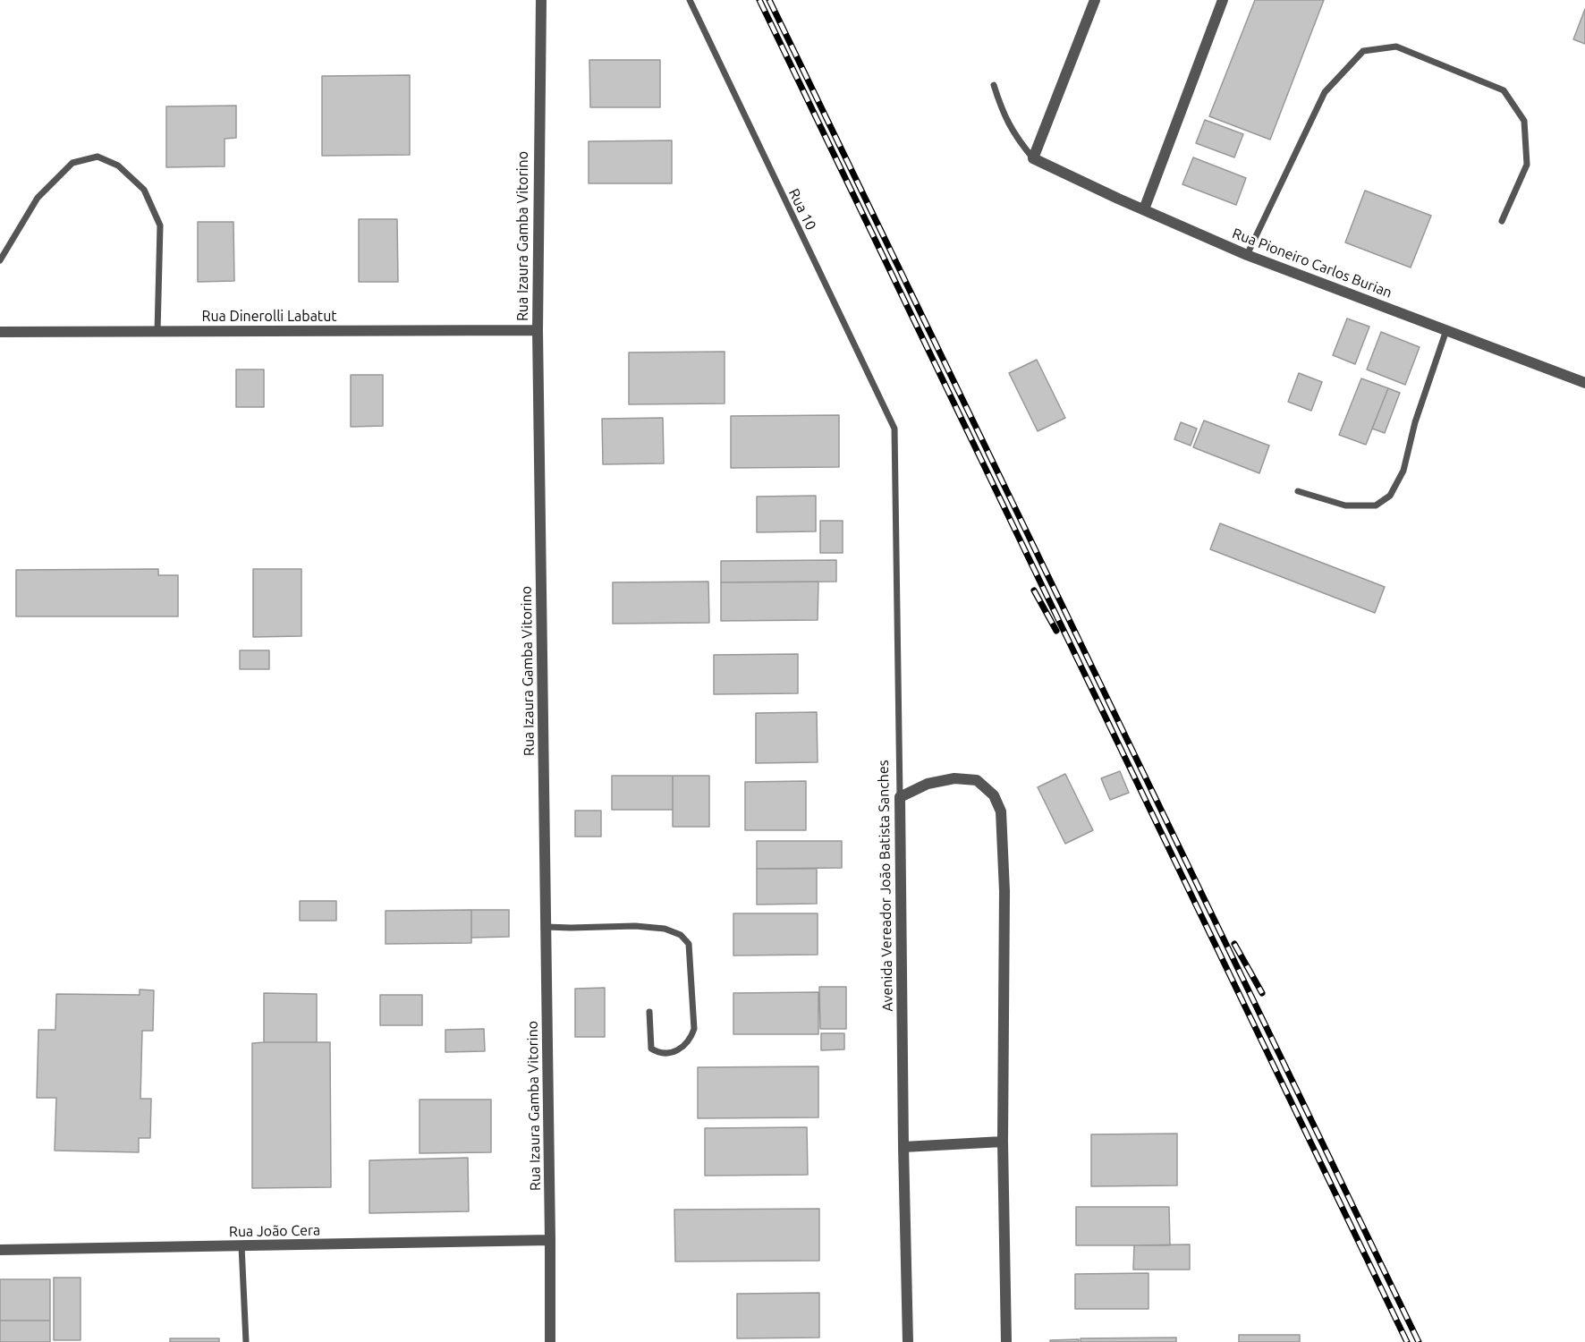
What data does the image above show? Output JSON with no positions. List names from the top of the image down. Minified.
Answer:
{"streets":{"street":["Rua Izaura Gamba Vitorino","Rua Pioneiro Carlos Burian","Rua Dinerolli Labatut","Avenida Vereador João Batista Sanches","Rua João Cera"],"lane":["Rua 10"]},"crossings":[["Rua 10","Avenida Vereador João Batista Sanches"],["Rua Izaura Gamba Vitorino","Rua Dinerolli Labatut"],["Rua Izaura Gamba Vitorino","Rua João Cera"]]}
